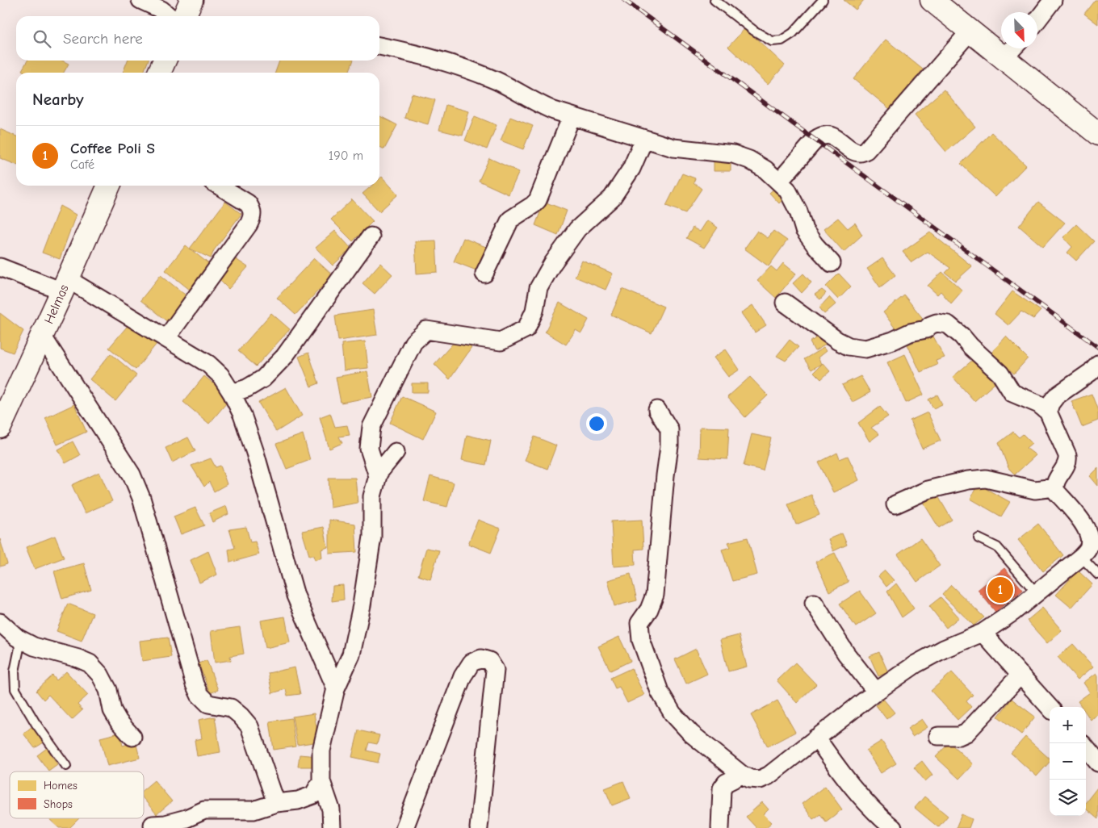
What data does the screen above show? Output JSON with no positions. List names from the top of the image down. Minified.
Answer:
{"streets":{"street":["Helmas"]},"legend":["Homes","Shops"],"north":"bottom right","page":{"search":"Search here","heading":"Nearby","list":[{"mark":"1","name":"Coffee Poli S","note":"Café","value":"190 m"}],"pins":"1","map_buttons":["+","−"]}}
